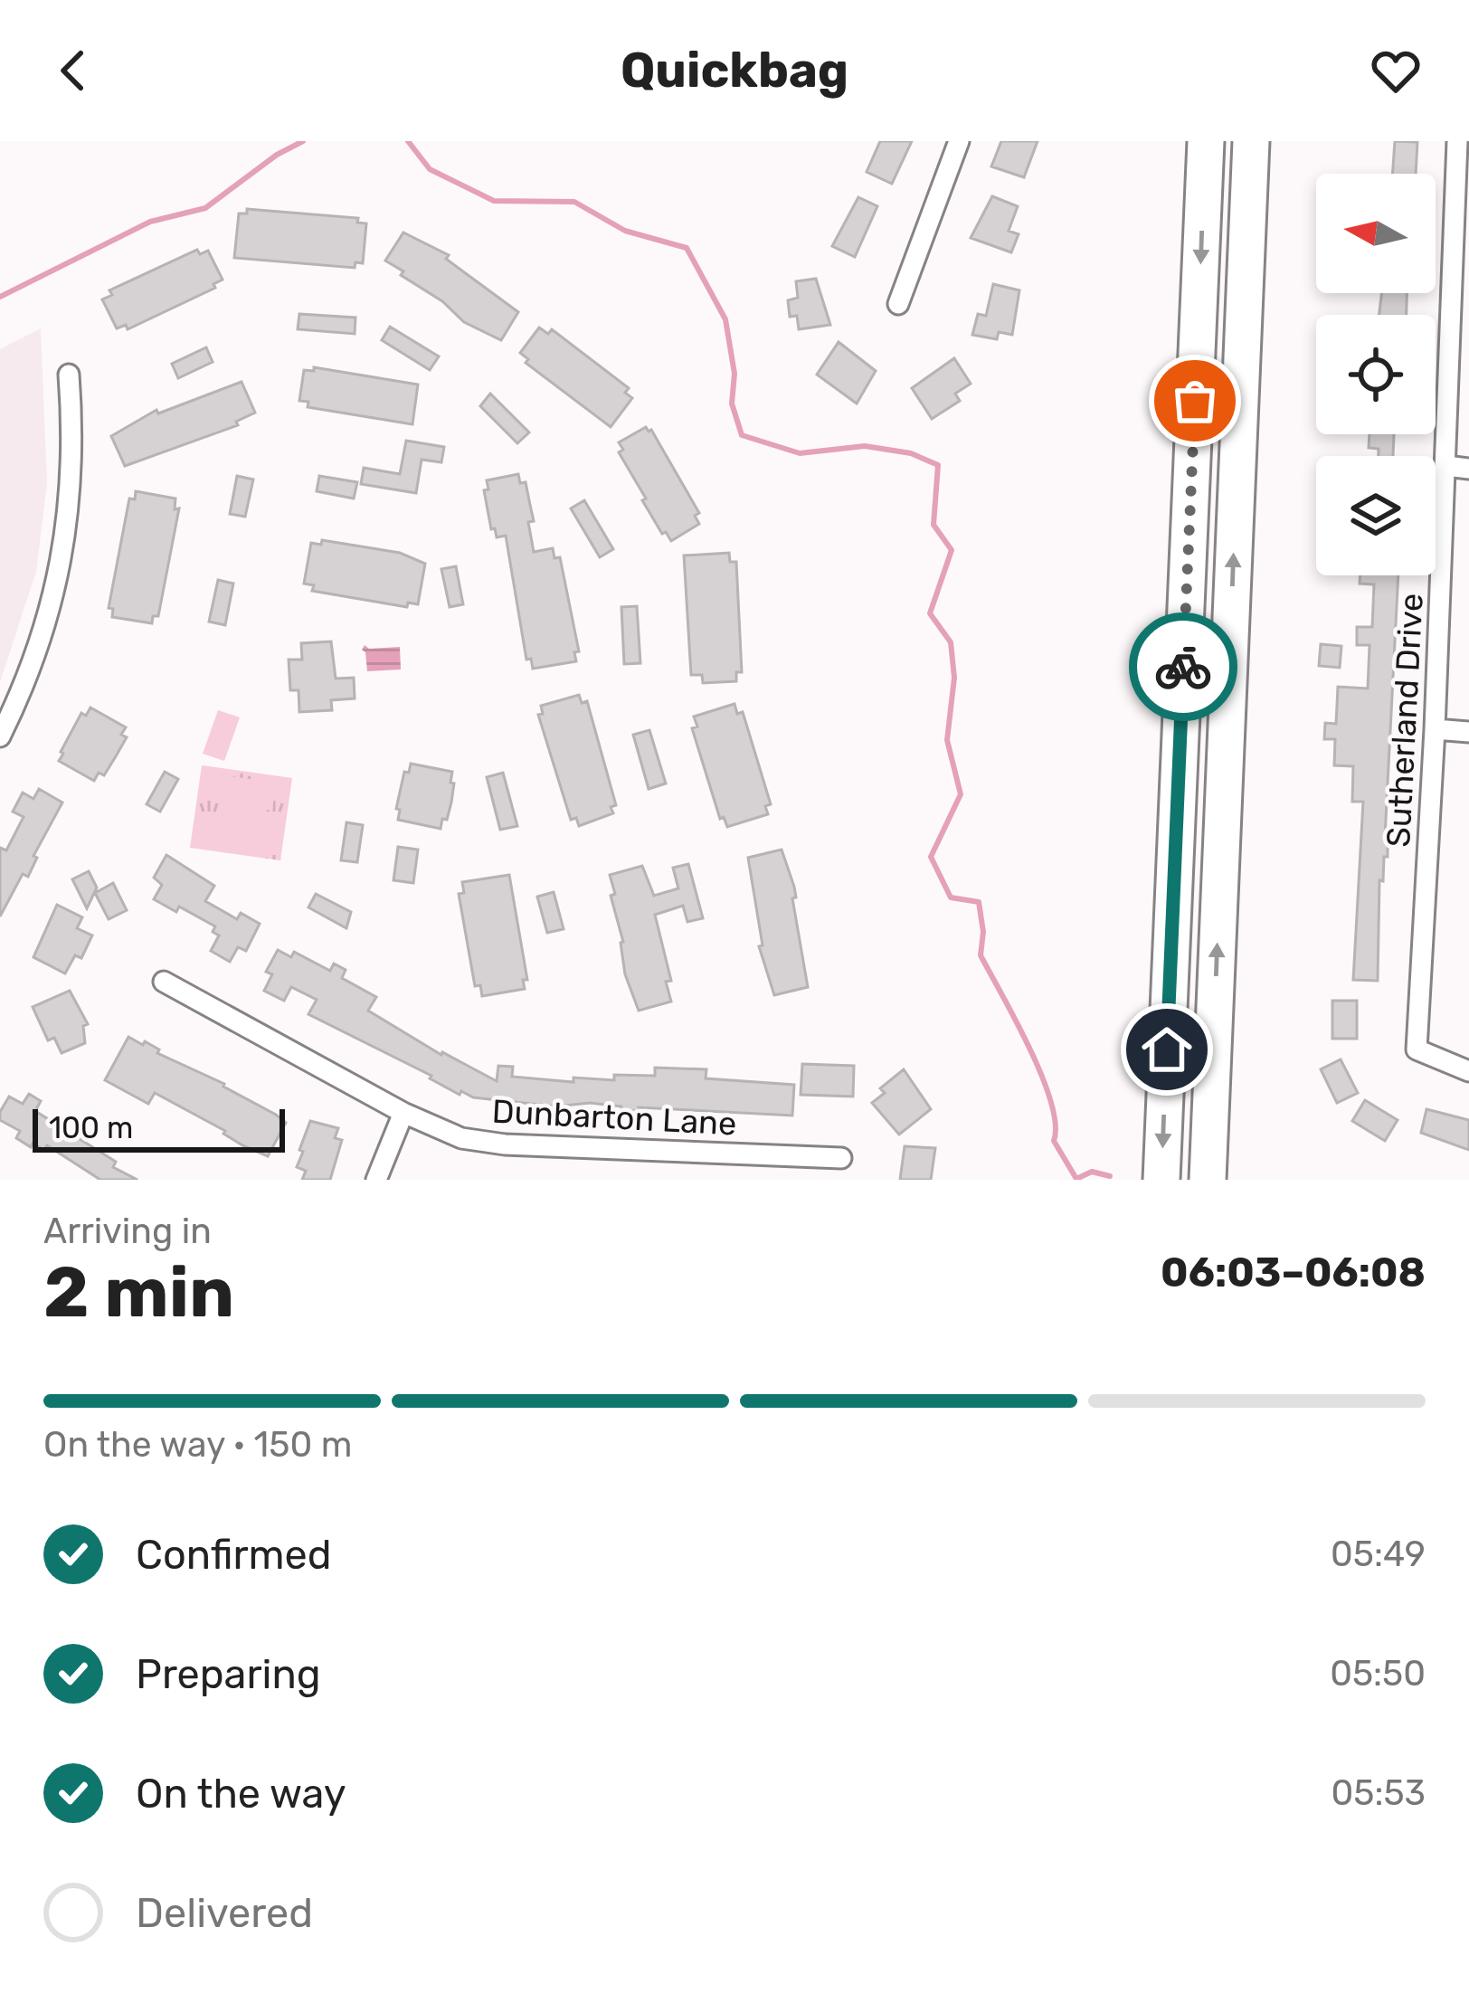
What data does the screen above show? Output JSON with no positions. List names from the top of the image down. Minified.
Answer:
{"streets":{"street":["Sutherland Drive","Dunbarton Lane"]},"scale_bar":"100 m","north":"left","page":{"header":"Quickbag","scale":"100 m","heading":["2 min","Arriving in","06:03–06:08"],"bar":"On the way · 150 m","list":[["Confirmed","05:49"],["Preparing","05:50"],["On the way","05:53"],"Delivered"]}}
